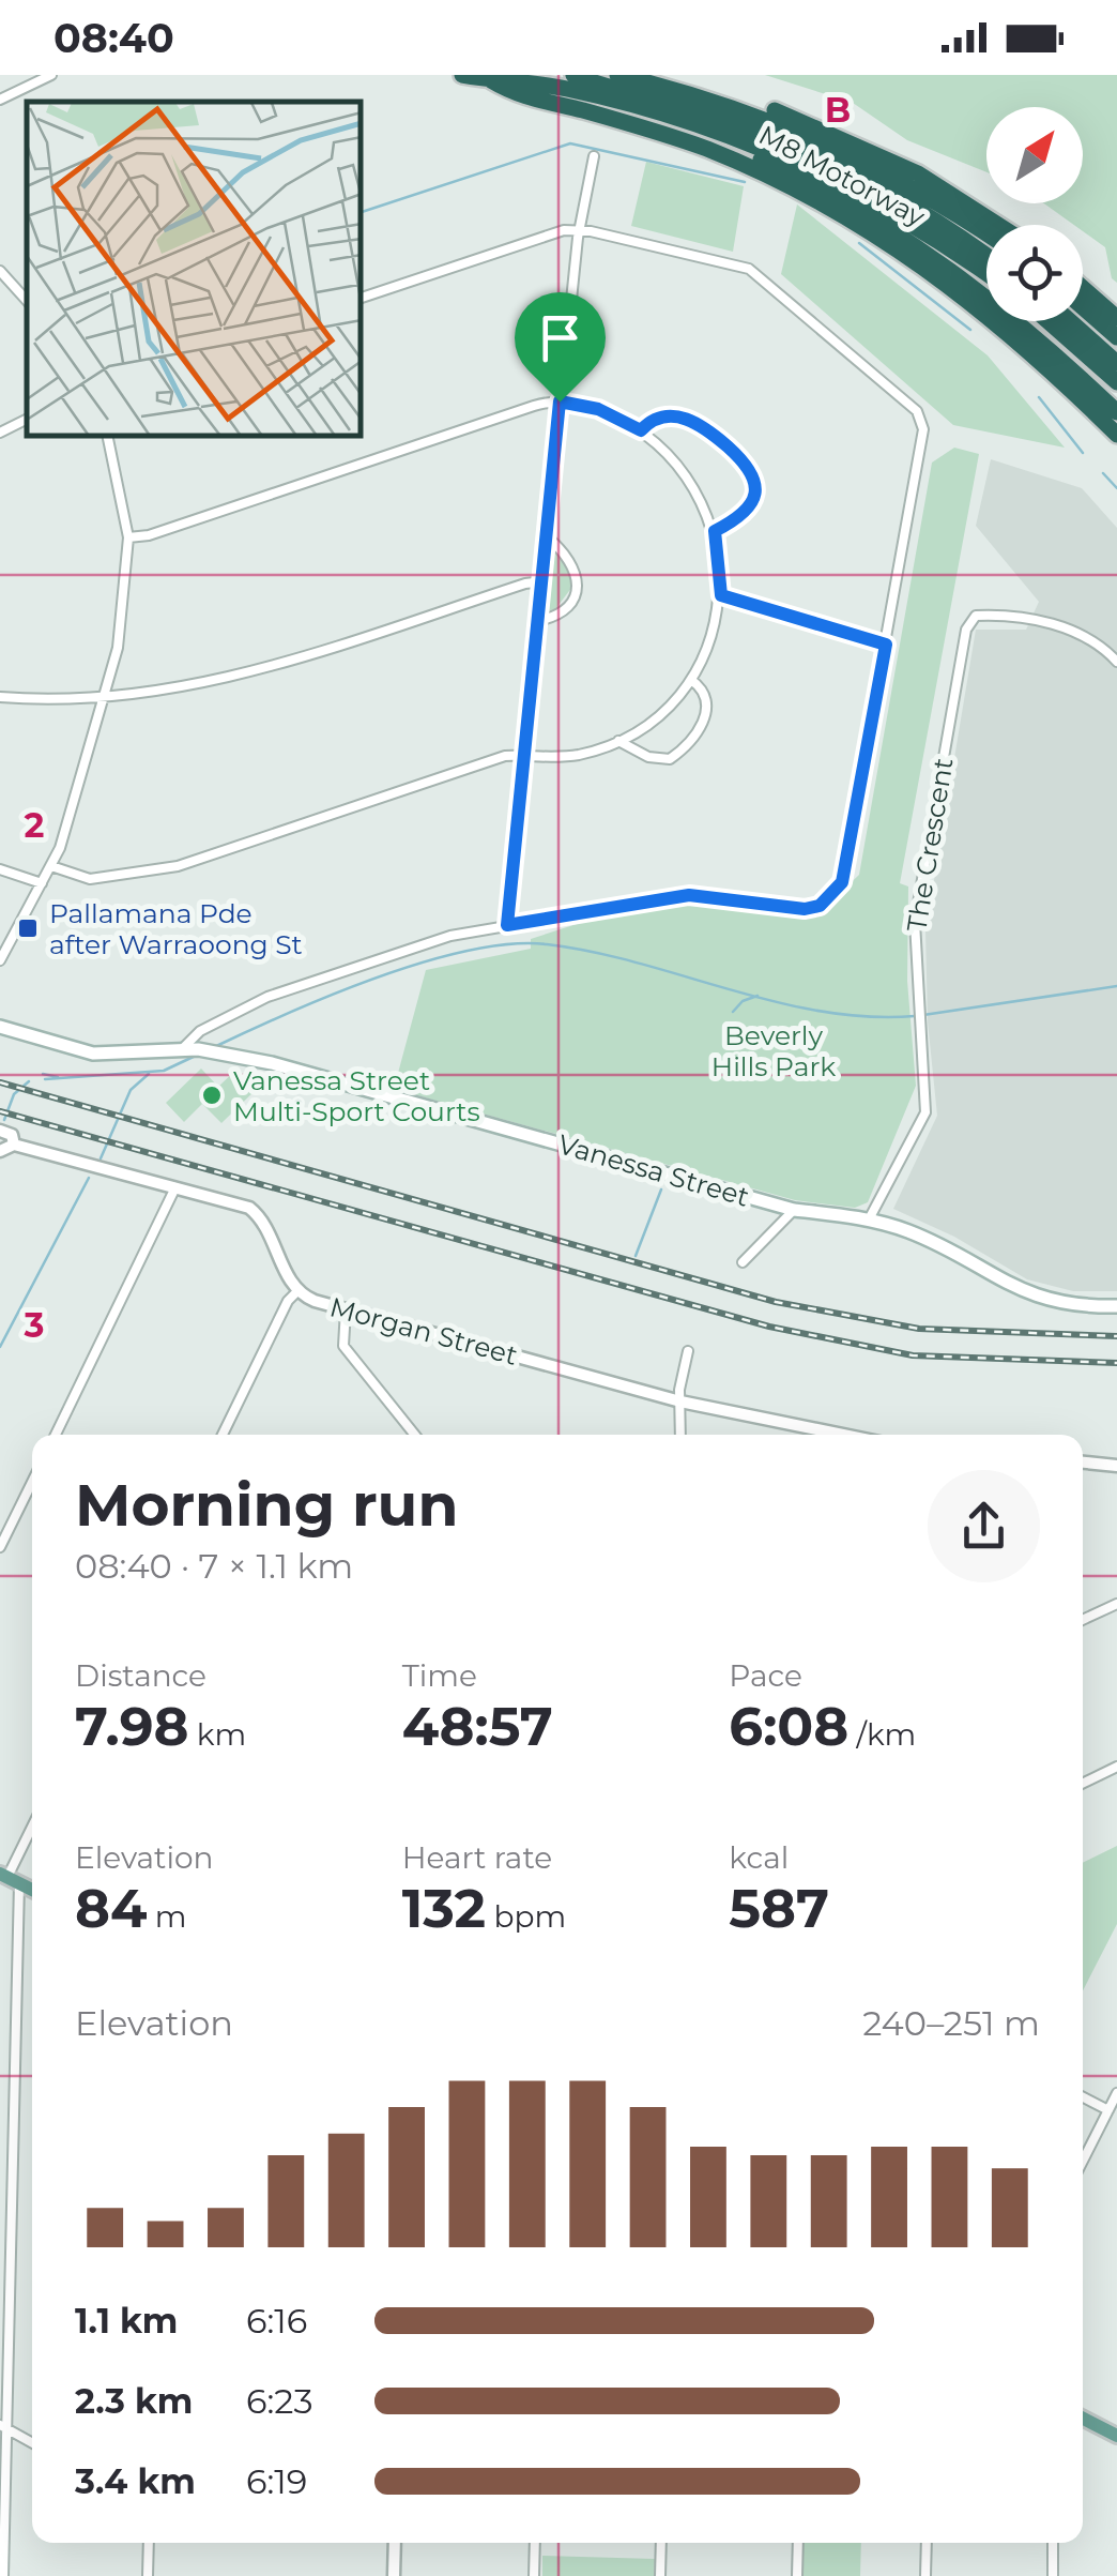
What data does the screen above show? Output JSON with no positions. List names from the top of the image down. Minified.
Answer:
{"streets":{"highway":["M8 Motorway"],"main road":["Vanessa Street"],"street":["The Crescent","Morgan Street"]},"crossings":[["The Crescent","Vanessa Street"]],"parks":["Beverly Hills Park"],"places":{"transit":["Pallamana Pde after Warraoong St"],"other":["Vanessa Street Multi-Sport Courts"]},"north":"top right","page":{"status":"08:40","heading":["Morning run","08:40 · 7 × 1.1 km"],"stats":[["Distance","7.98 km"],["Time","48:57"],["Pace","6:08 /km"],["Elevation","84 m"],["Heart rate","132 bpm"],["kcal","587"]],"chart":["Elevation","240–251 m"],"list":[{"name":"1.1 km","note":"6:16"},{"name":"2.3 km","note":"6:23"},{"name":"3.4 km","note":"6:19"}]},"grid":{"columns":["B"],"rows":["2","3"]}}
